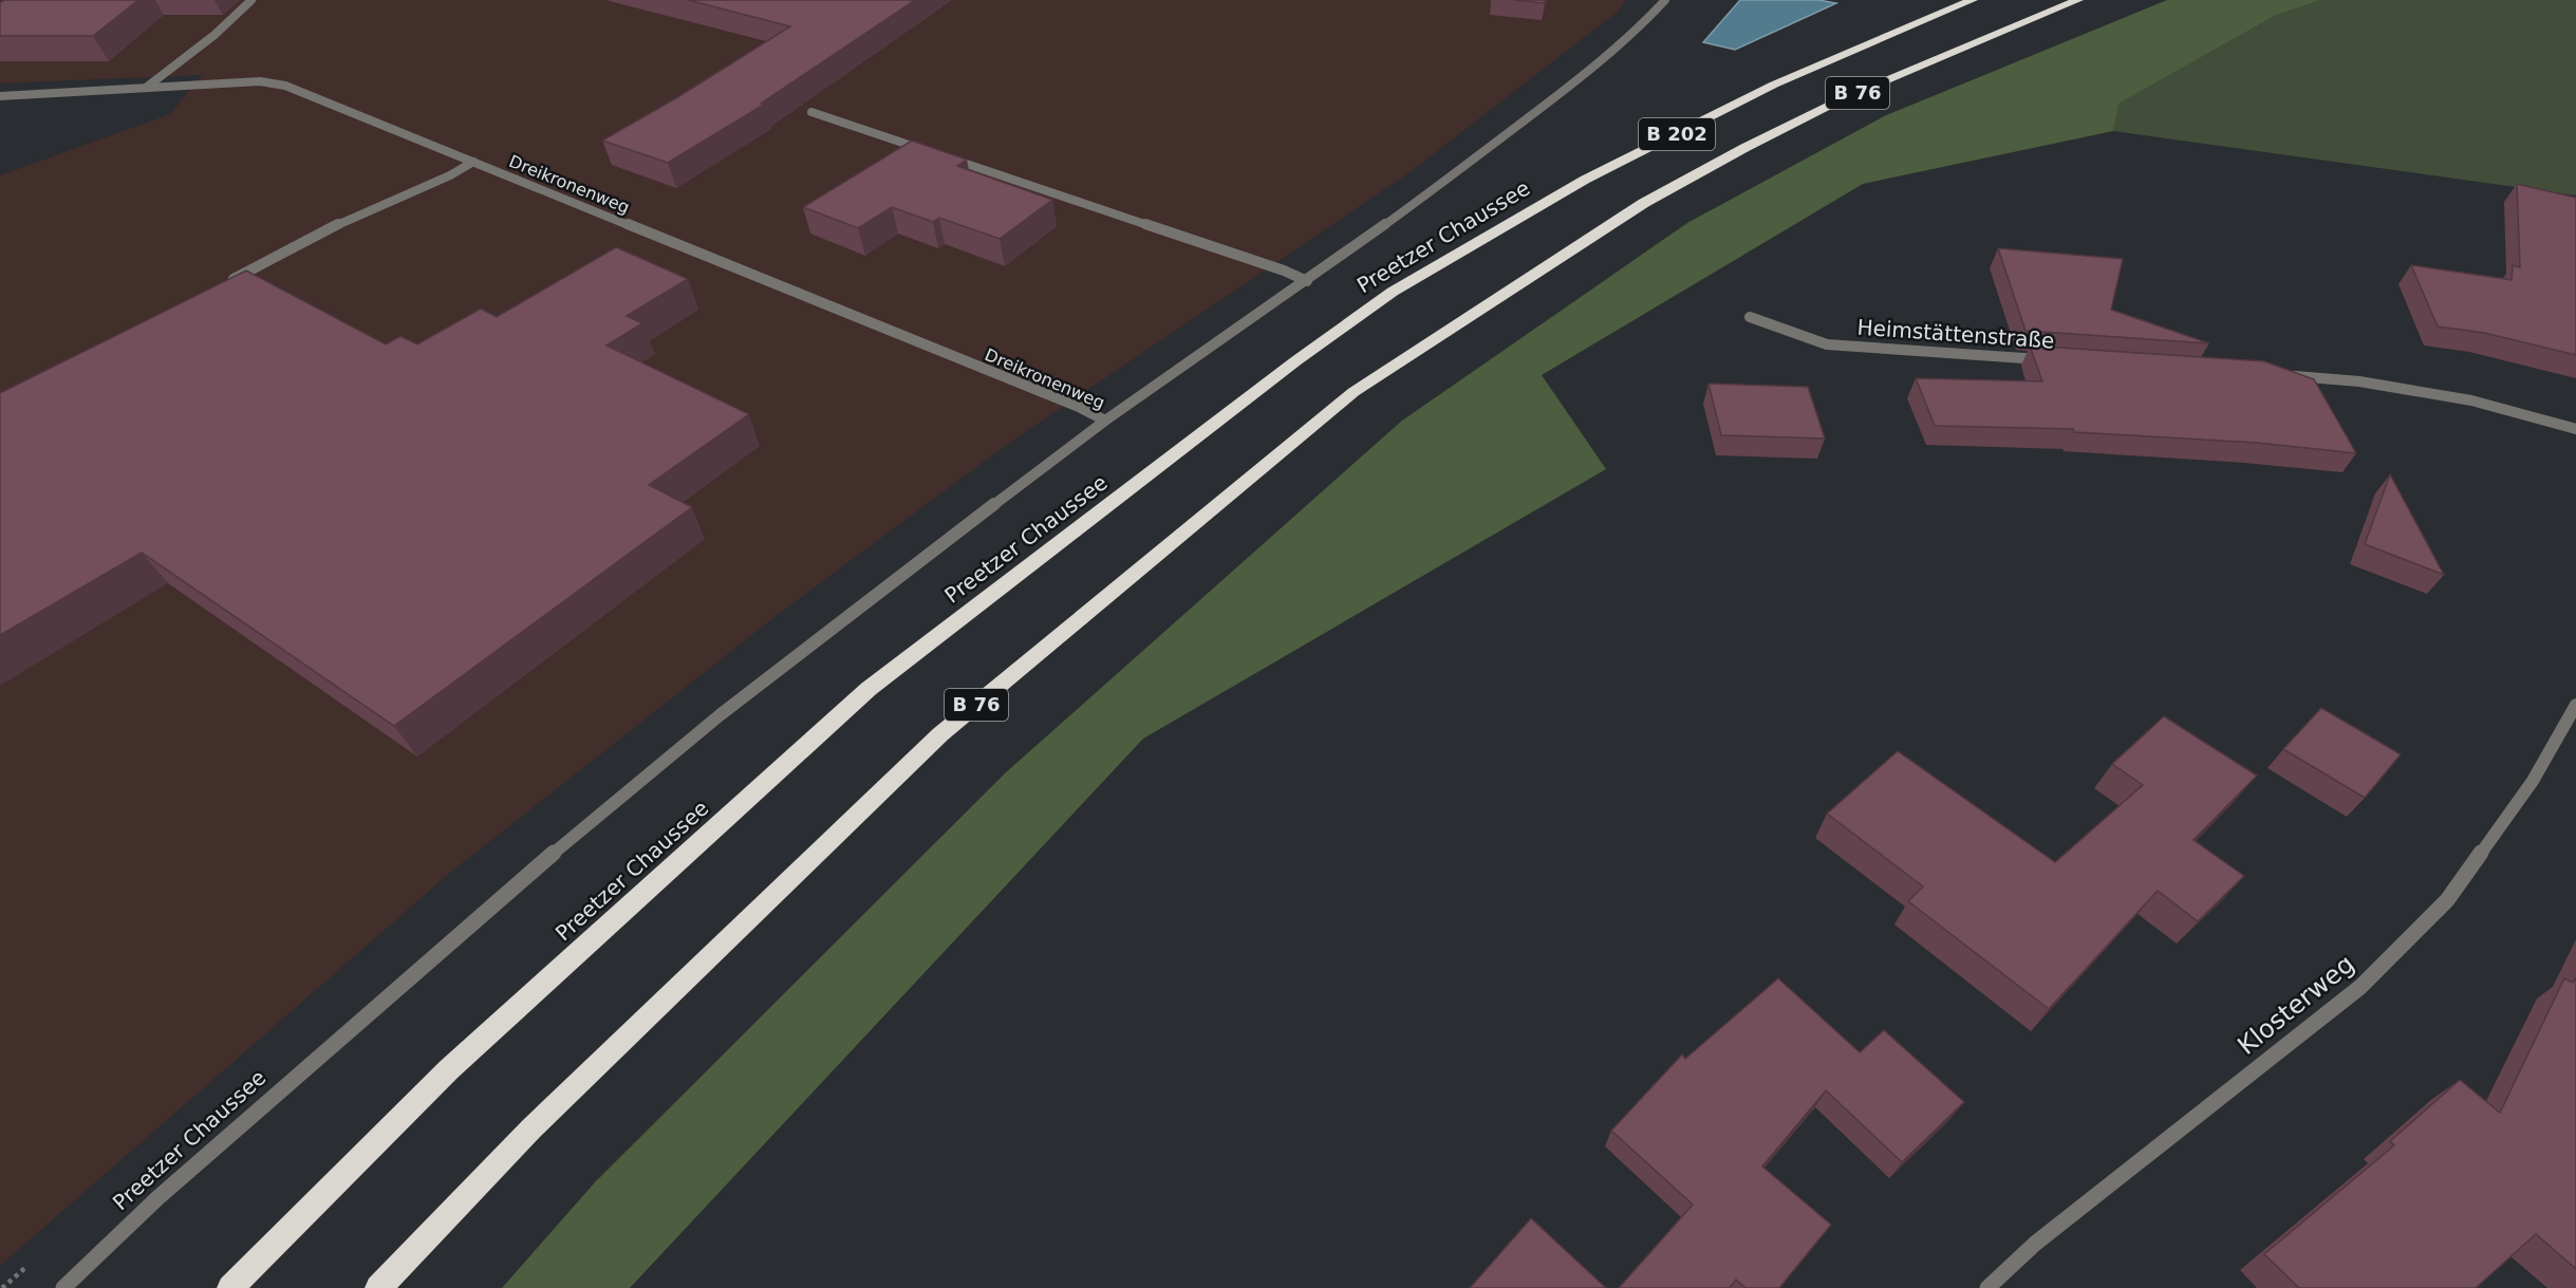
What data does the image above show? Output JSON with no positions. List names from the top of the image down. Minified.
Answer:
{"streets":{"highway":["B 76","B 202","Preetzer Chaussee"],"street":["Dreikronenweg","Heimstättenstraße","Klosterweg"]},"crossings":[["Dreikronenweg","Preetzer Chaussee"]]}
